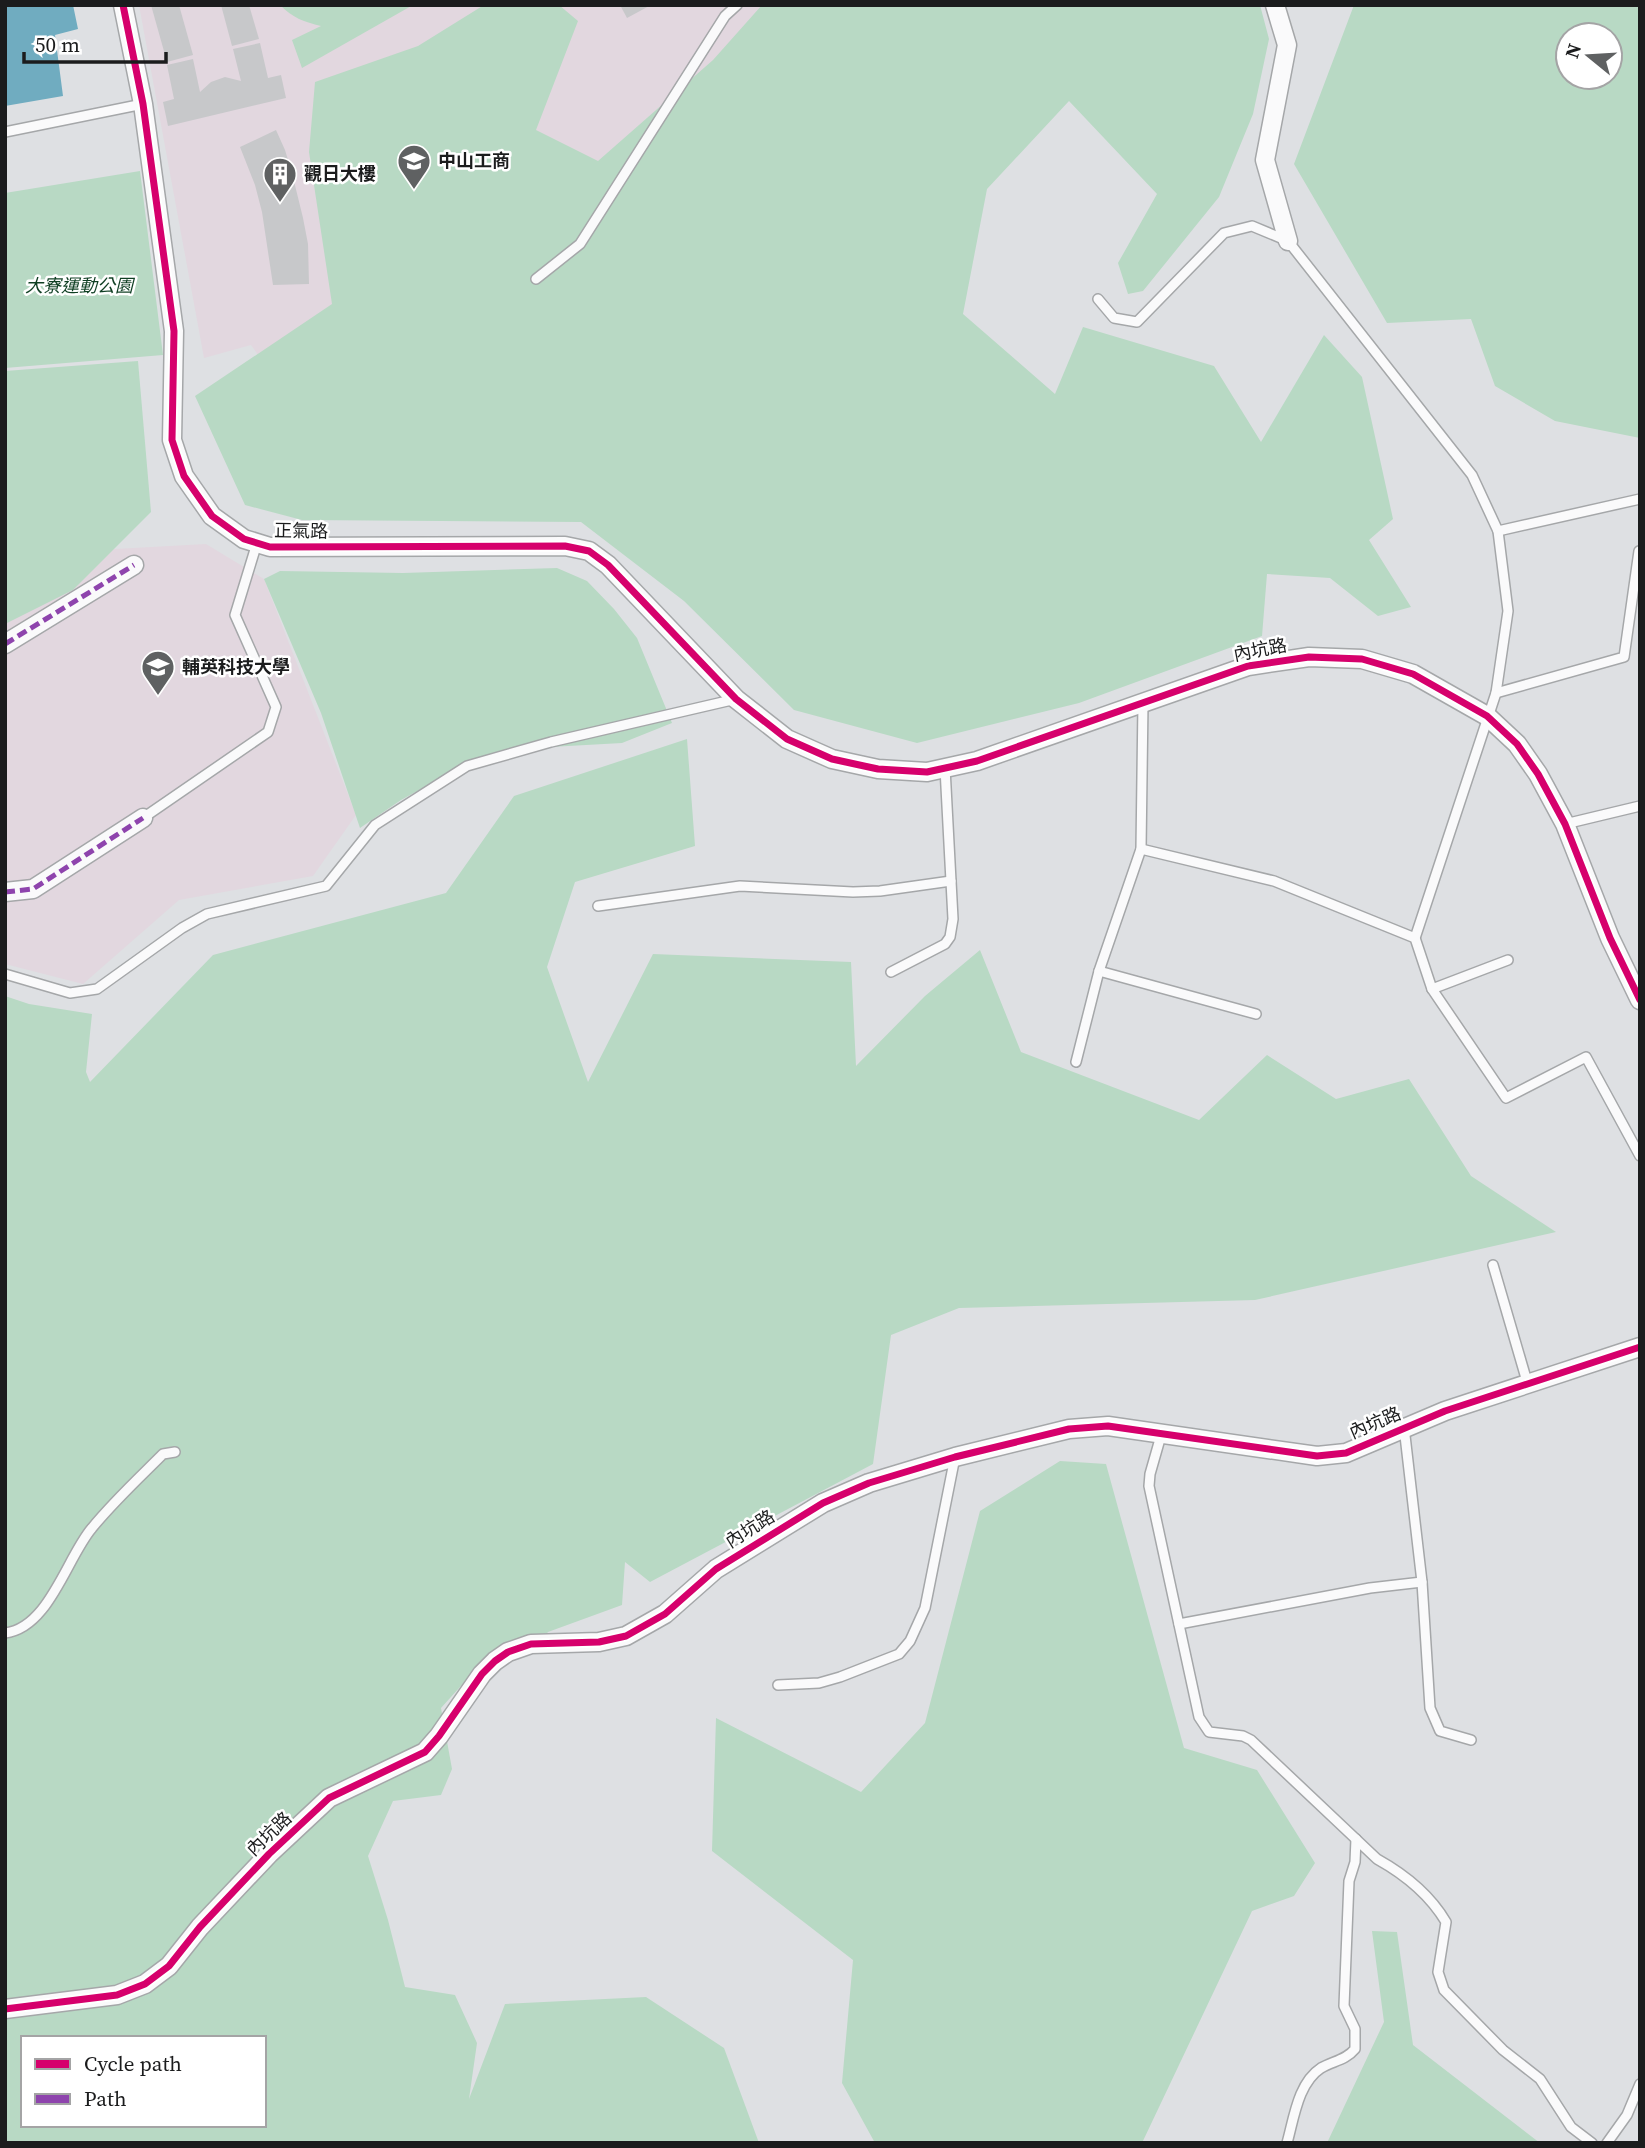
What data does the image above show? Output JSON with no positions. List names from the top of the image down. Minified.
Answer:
{"streets":{"street":["正氣路","內坑路"]},"crossings":[["正氣路","內坑路"]],"parks":["大寮運動公園"],"places":{"school or university":["中山工商","輔英科技大學"],"building":["觀日大樓"]},"legend":["Cycle path","Path"],"scale_bar":"50 m","north":"left"}
